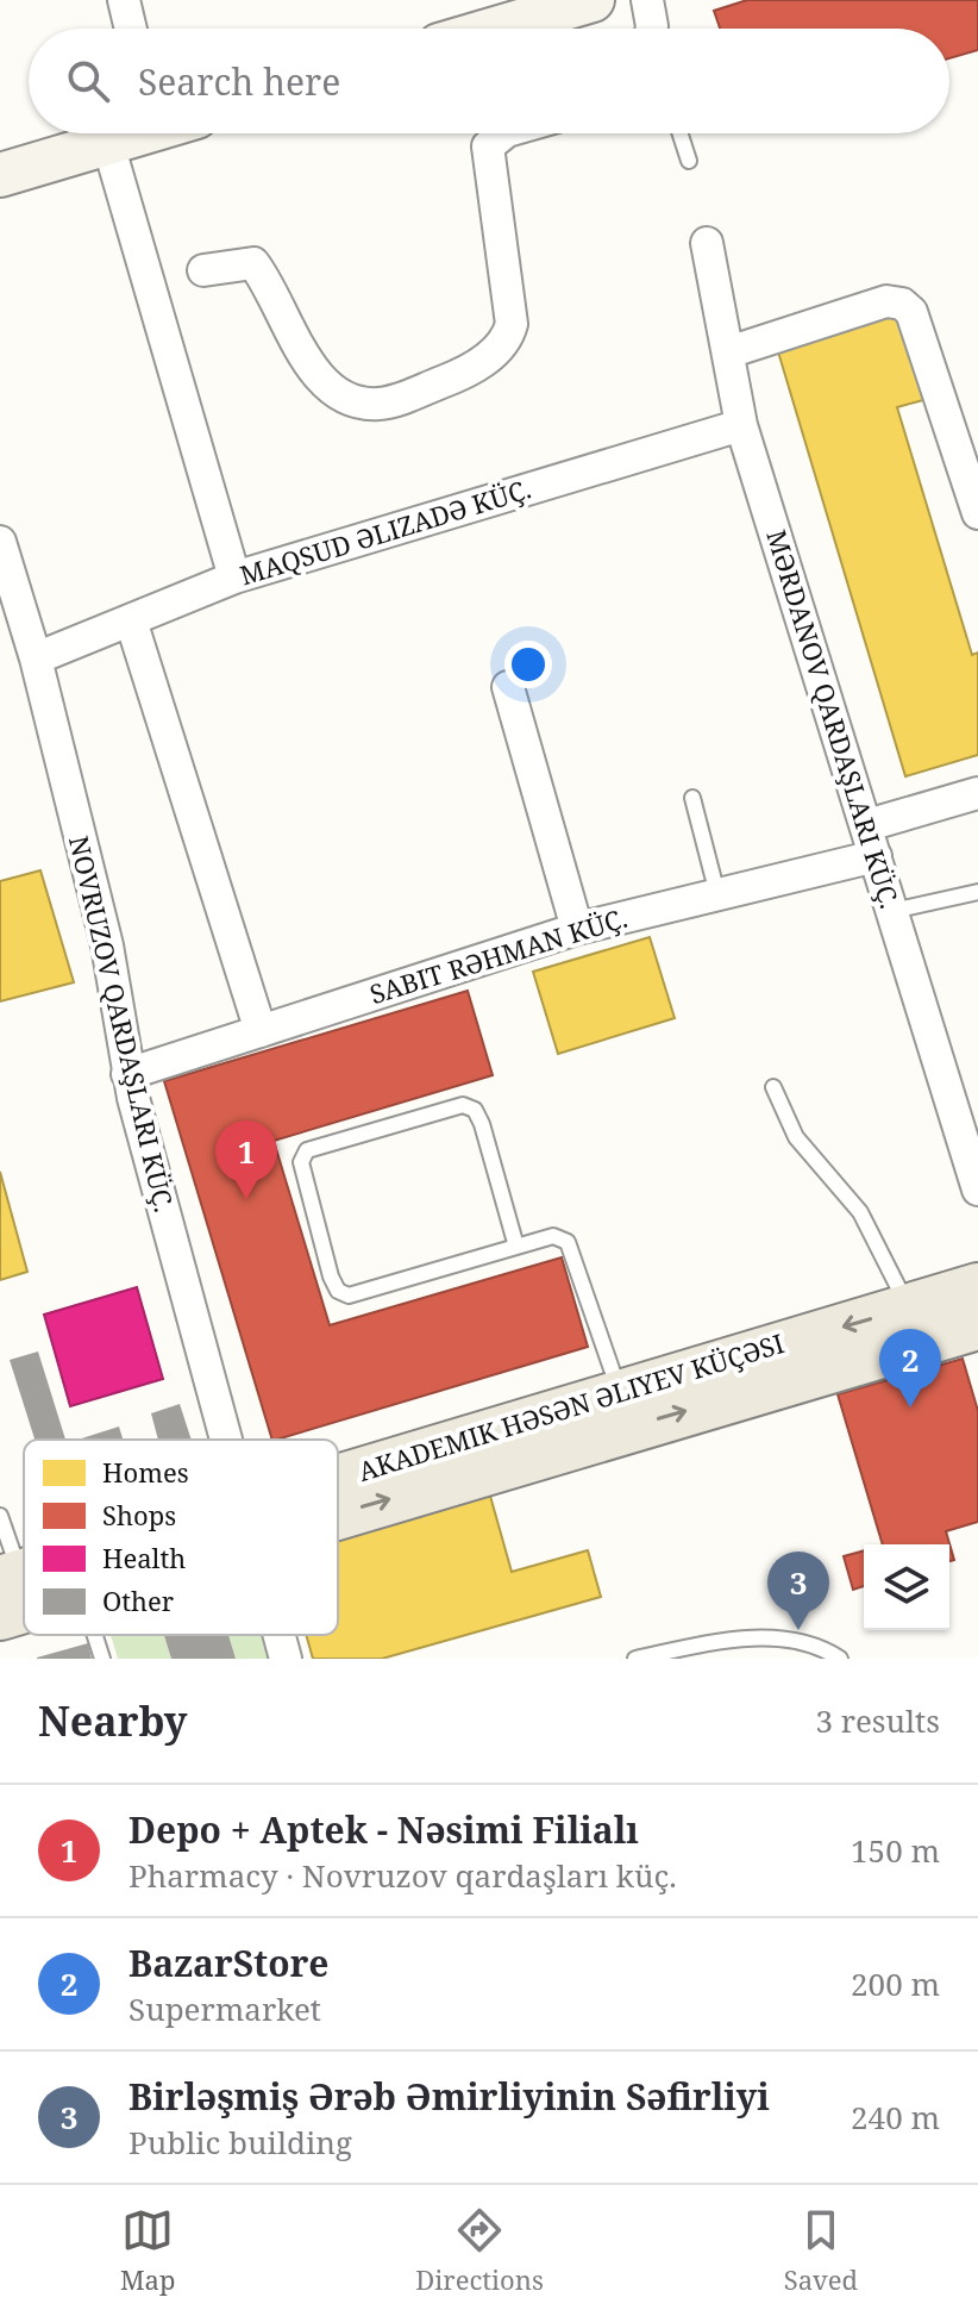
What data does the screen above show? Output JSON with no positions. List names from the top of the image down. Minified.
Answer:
{"streets":{"main road":["AKADEMIK HƏSƏN ƏLIYEV KÜÇƏSI"],"street":["MAQSUD ƏLIZADƏ KÜÇ.","SABIT RƏHMAN KÜÇ."]},"legend":["Homes","Shops","Health","Other"],"page":{"search":"Search here","pins":["1","2","3"],"heading":["Nearby","3 results"],"list":[{"mark":"1","name":"Depo + Aptek - Nəsimi Filialı","note":"Pharmacy · Novruzov qardaşları küç.","value":"150 m"},{"mark":"2","name":"BazarStore","note":"Supermarket","value":"200 m"},{"mark":"3","name":"Birləşmiş Ərəb Əmirliyinin Səfirliyi","note":"Public building","value":"240 m"}],"nav":["Map","Directions","Saved"]}}
